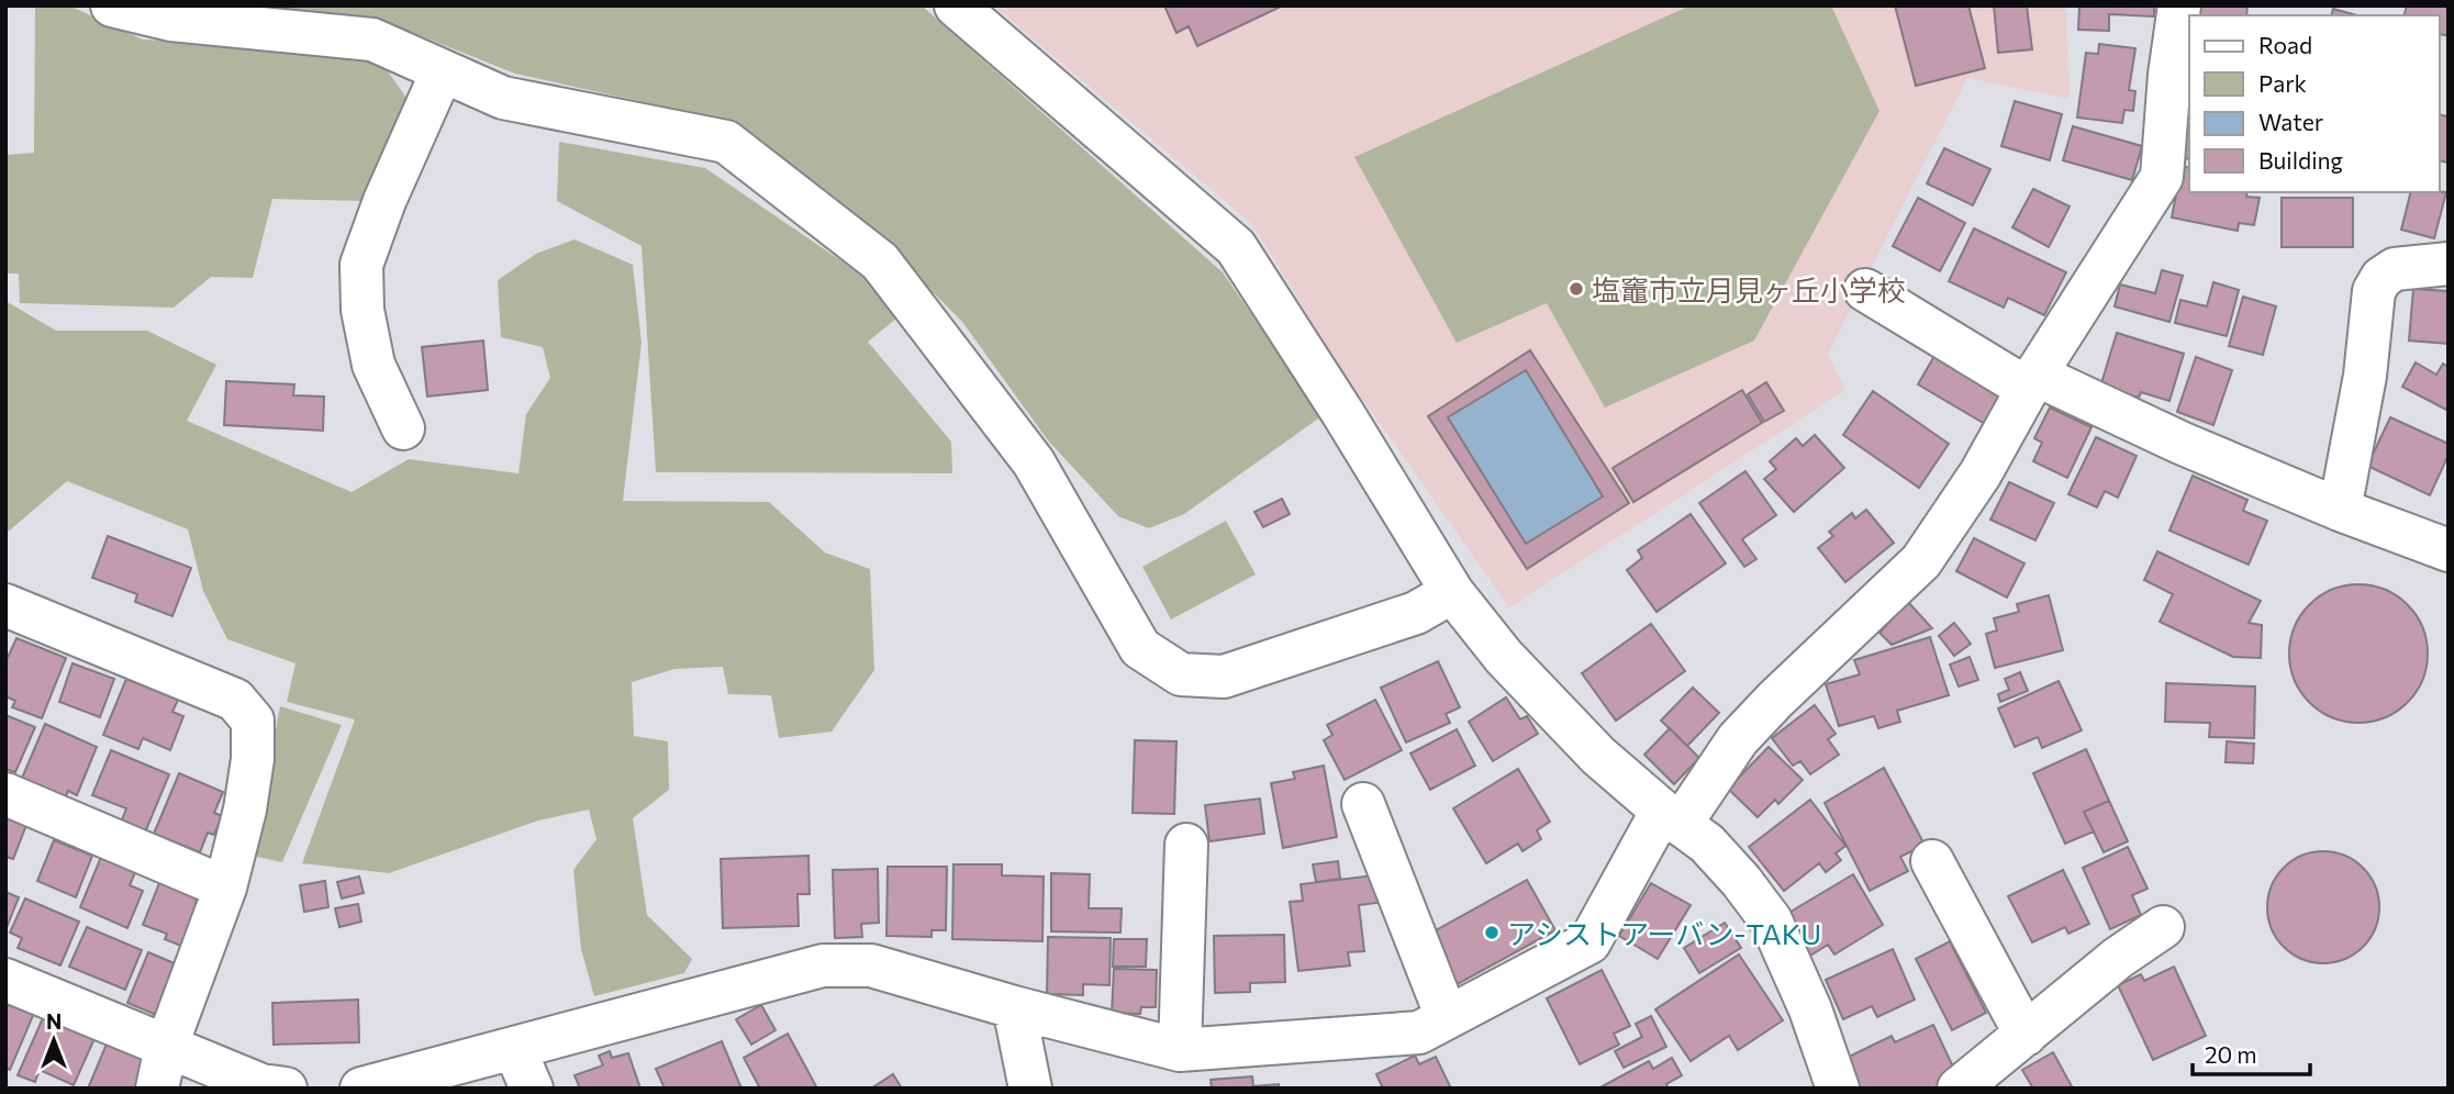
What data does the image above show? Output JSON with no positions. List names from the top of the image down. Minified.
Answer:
{"places":["塩竈市立月見ヶ丘小学校","アシストアーバン-TAKU"],"legend":["Road","Park","Water","Building"],"scale_bar":"20 m","north":"top"}
